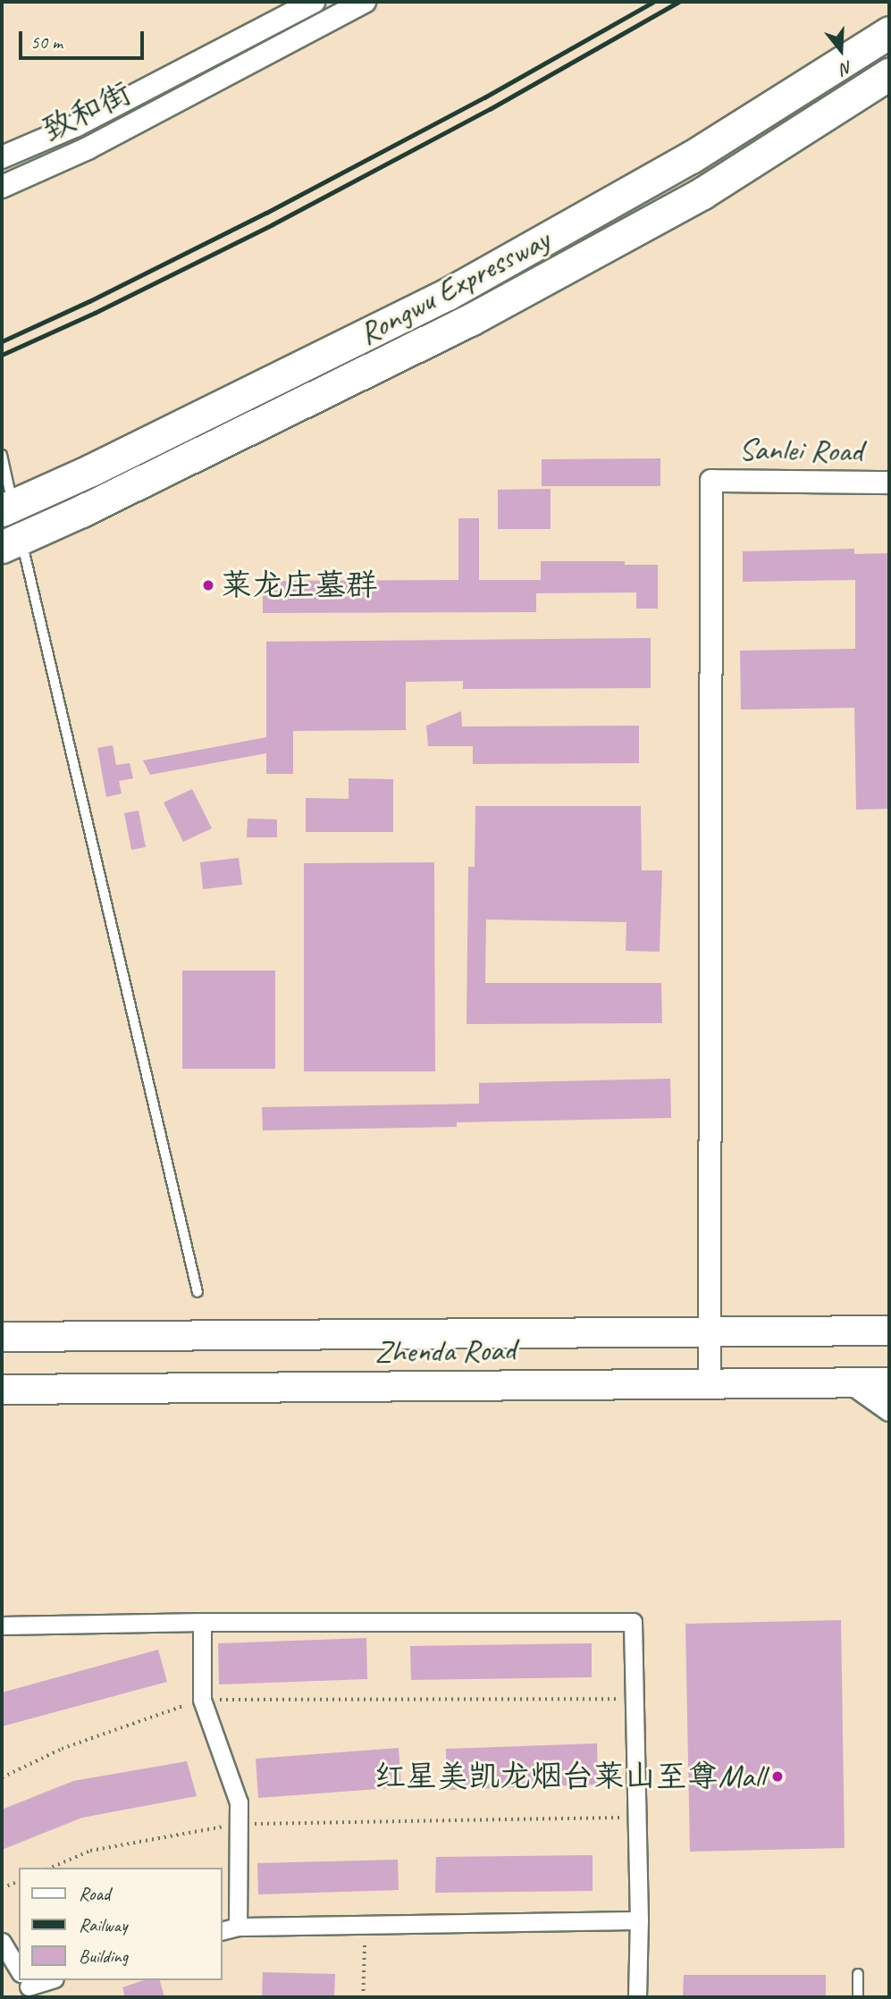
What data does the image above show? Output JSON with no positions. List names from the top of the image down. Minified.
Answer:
{"streets":{"highway":["Rongwu Expressway","Zhenda Road"],"street":["致和街","Sanlei Road"]},"crossings":[["Sanlei Road","Zhenda Road"]],"places":["莱龙庄墓群","红星美凯龙烟台莱山至尊Mall"],"legend":["Road","Railway","Building"],"scale_bar":"50 m","north":"bottom"}
